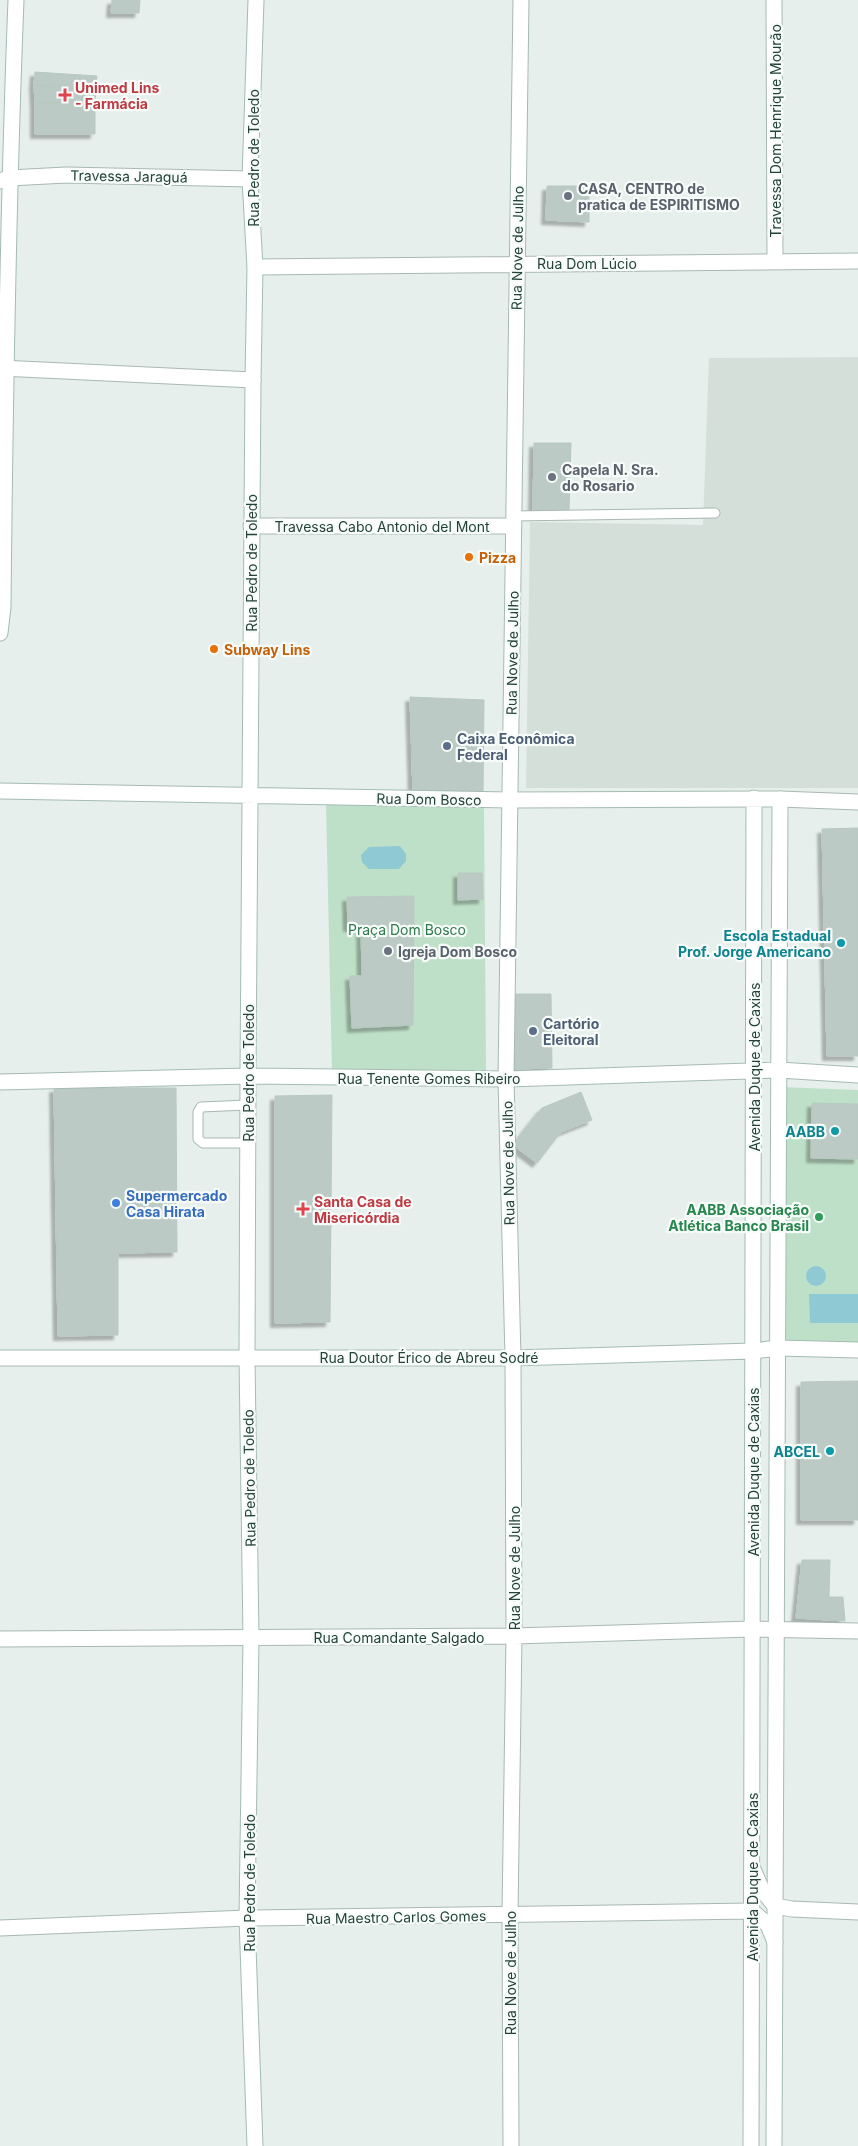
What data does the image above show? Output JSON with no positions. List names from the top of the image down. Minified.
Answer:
{"streets":{"main road":["Travessa Dom Henrique Mourão","Rua Pedro de Toledo","Travessa Jaraguá","Rua Nove de Julho","Rua Dom Lúcio","Travessa Cabo Antonio del Mont","Rua Dom Bosco","Avenida Duque de Caxias","Rua Tenente Gomes Ribeiro","Rua Doutor Érico de Abreu Sodré","Rua Comandante Salgado","Rua Maestro Carlos Gomes"]},"crossings":[["Travessa Dom Henrique Mourão","Rua Dom Lúcio"],["Rua Pedro de Toledo","Travessa Jaraguá"],["Rua Pedro de Toledo","Rua Dom Lúcio"],["Rua Pedro de Toledo","Travessa Cabo Antonio del Mont"],["Rua Pedro de Toledo","Rua Dom Bosco"],["Rua Pedro de Toledo","Rua Tenente Gomes Ribeiro"],["Rua Pedro de Toledo","Rua Doutor Érico de Abreu Sodré"],["Rua Pedro de Toledo","Rua Comandante Salgado"],["Rua Pedro de Toledo","Rua Maestro Carlos Gomes"],["Rua Nove de Julho","Rua Dom Lúcio"],["Rua Nove de Julho","Travessa Cabo Antonio del Mont"],["Rua Nove de Julho","Rua Dom Bosco"],["Rua Nove de Julho","Rua Tenente Gomes Ribeiro"],["Rua Nove de Julho","Rua Doutor Érico de Abreu Sodré"],["Rua Nove de Julho","Rua Comandante Salgado"],["Rua Nove de Julho","Rua Maestro Carlos Gomes"],["Rua Dom Bosco","Avenida Duque de Caxias"],["Avenida Duque de Caxias","Rua Tenente Gomes Ribeiro"],["Avenida Duque de Caxias","Rua Doutor Érico de Abreu Sodré"],["Avenida Duque de Caxias","Rua Comandante Salgado"],["Avenida Duque de Caxias","Rua Maestro Carlos Gomes"]],"parks":["Praça Dom Bosco"],"places":{"health":["Unimed Lins - Farmácia","Santa Casa de Misericórdia"],"other":["CASA, CENTRO de pratica de ESPIRITISMO","Capela N. Sra. do Rosario","Pizza","Subway Lins","Caixa Econômica Federal","Escola Estadual Prof. Jorge Americano","Igreja Dom Bosco","Cartório Eleitoral","AABB","Supermercado Casa Hirata","AABB Associação Atlética Banco Brasil","ABCEL"]}}
